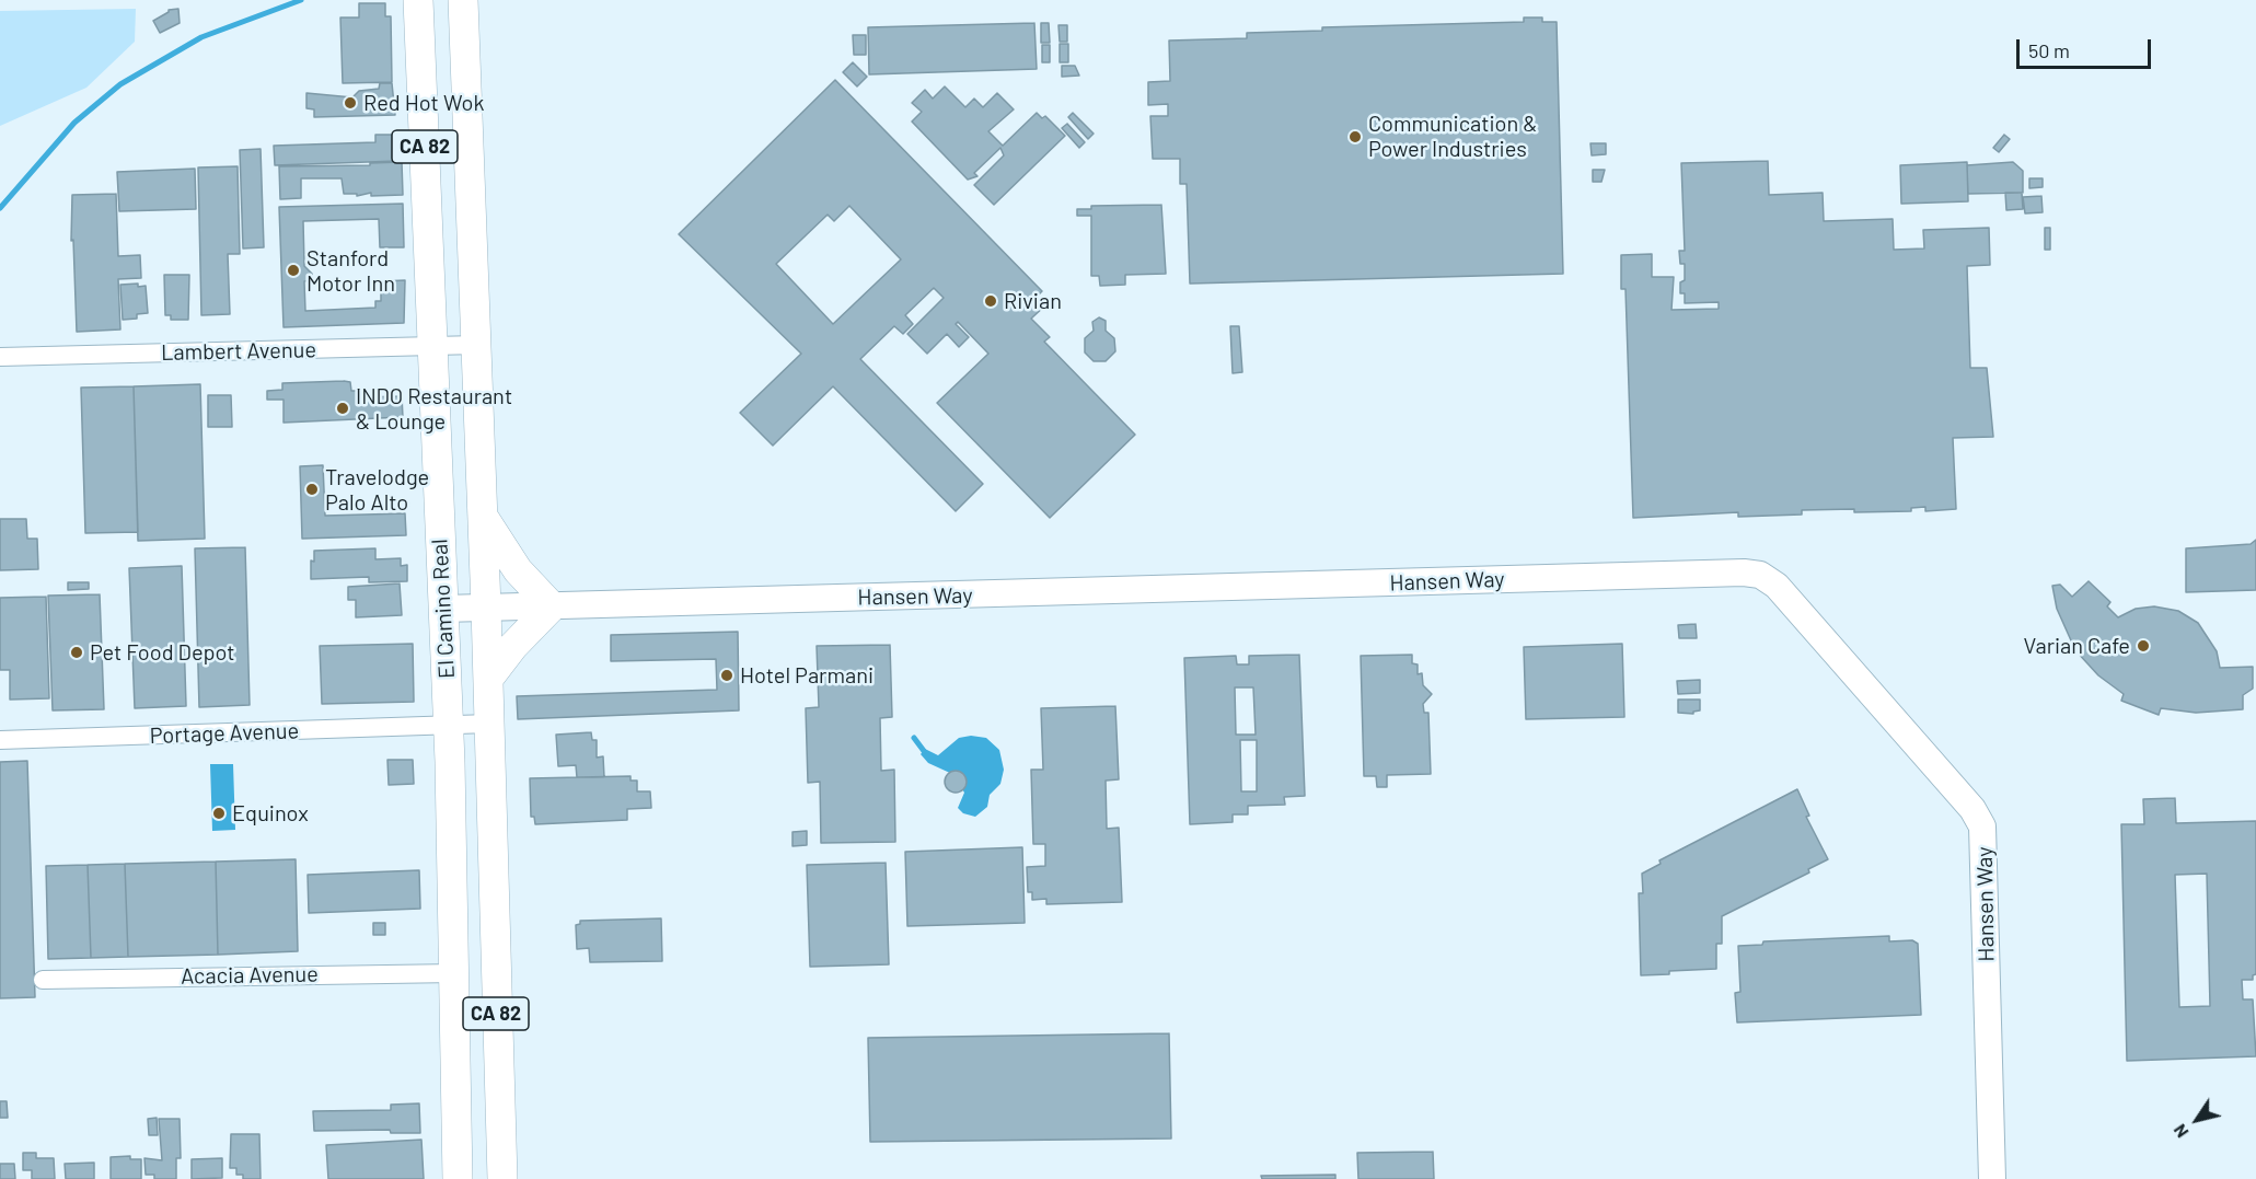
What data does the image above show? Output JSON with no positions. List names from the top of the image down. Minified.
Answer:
{"streets":{"main road":["CA 82","El Camino Real"],"street":["Lambert Avenue","Hansen Way","Portage Avenue","Acacia Avenue"]},"crossings":[["Lambert Avenue","El Camino Real"],["Hansen Way","El Camino Real"],["El Camino Real","Portage Avenue"],["El Camino Real","Acacia Avenue"]],"places":["Red Hot Wok","Communication & Power Industries","Stanford Motor Inn","Rivian","INDO Restaurant & Lounge","Travelodge Palo Alto","Varian Cafe","Pet Food Depot","Hotel Parmani","Equinox"],"scale_bar":"50 m","north":"bottom left"}
